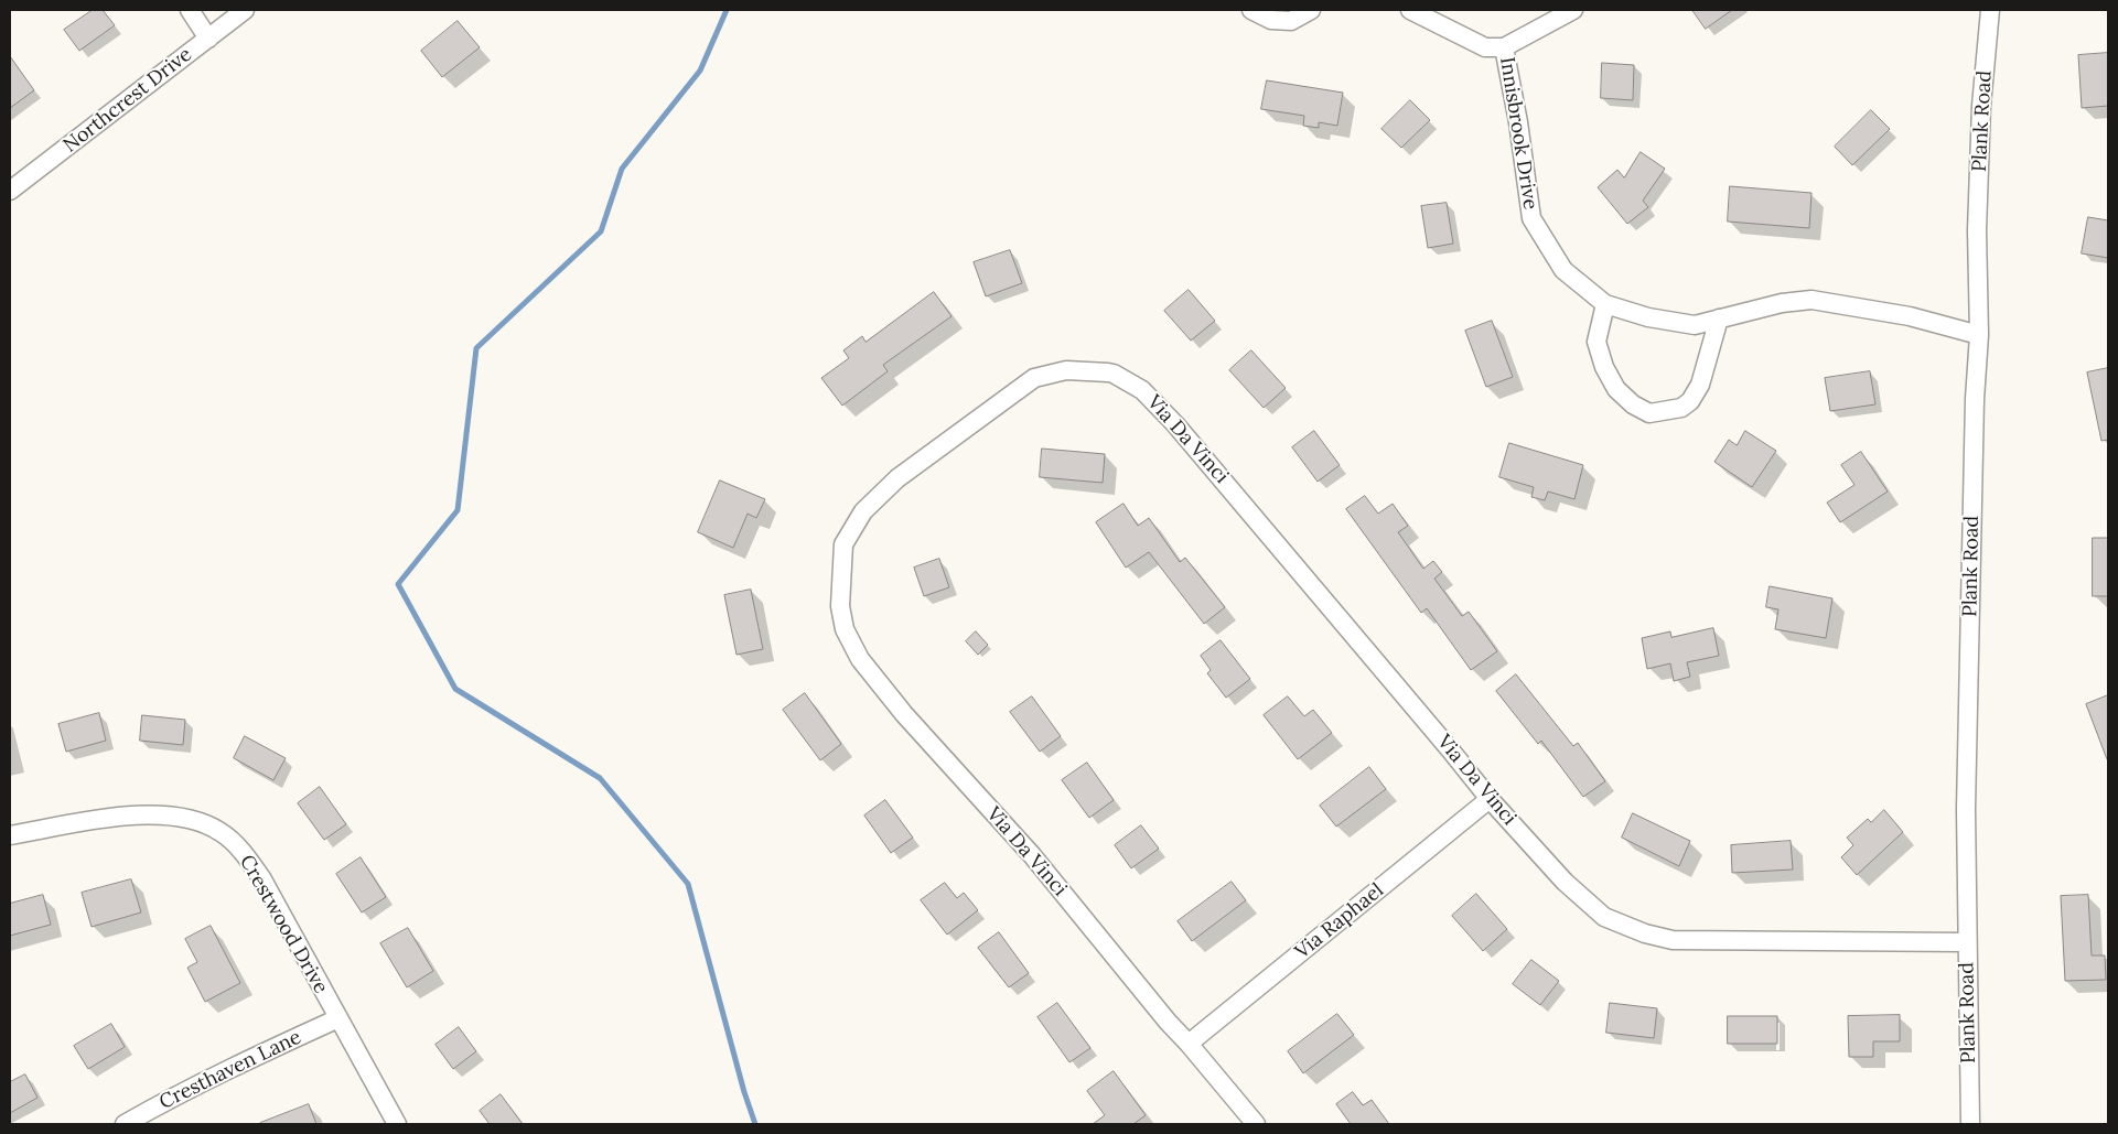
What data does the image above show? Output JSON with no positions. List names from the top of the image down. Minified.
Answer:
{"streets":{"street":["Northcrest Drive","Plank Road","Innisbrook Drive","Via Da Vinci","Via Raphael","Crestwood Drive","Cresthaven Lane"]},"crossings":[["Plank Road","Innisbrook Drive"],["Plank Road","Via Da Vinci"],["Via Da Vinci","Via Raphael"],["Crestwood Drive","Cresthaven Lane"]]}
